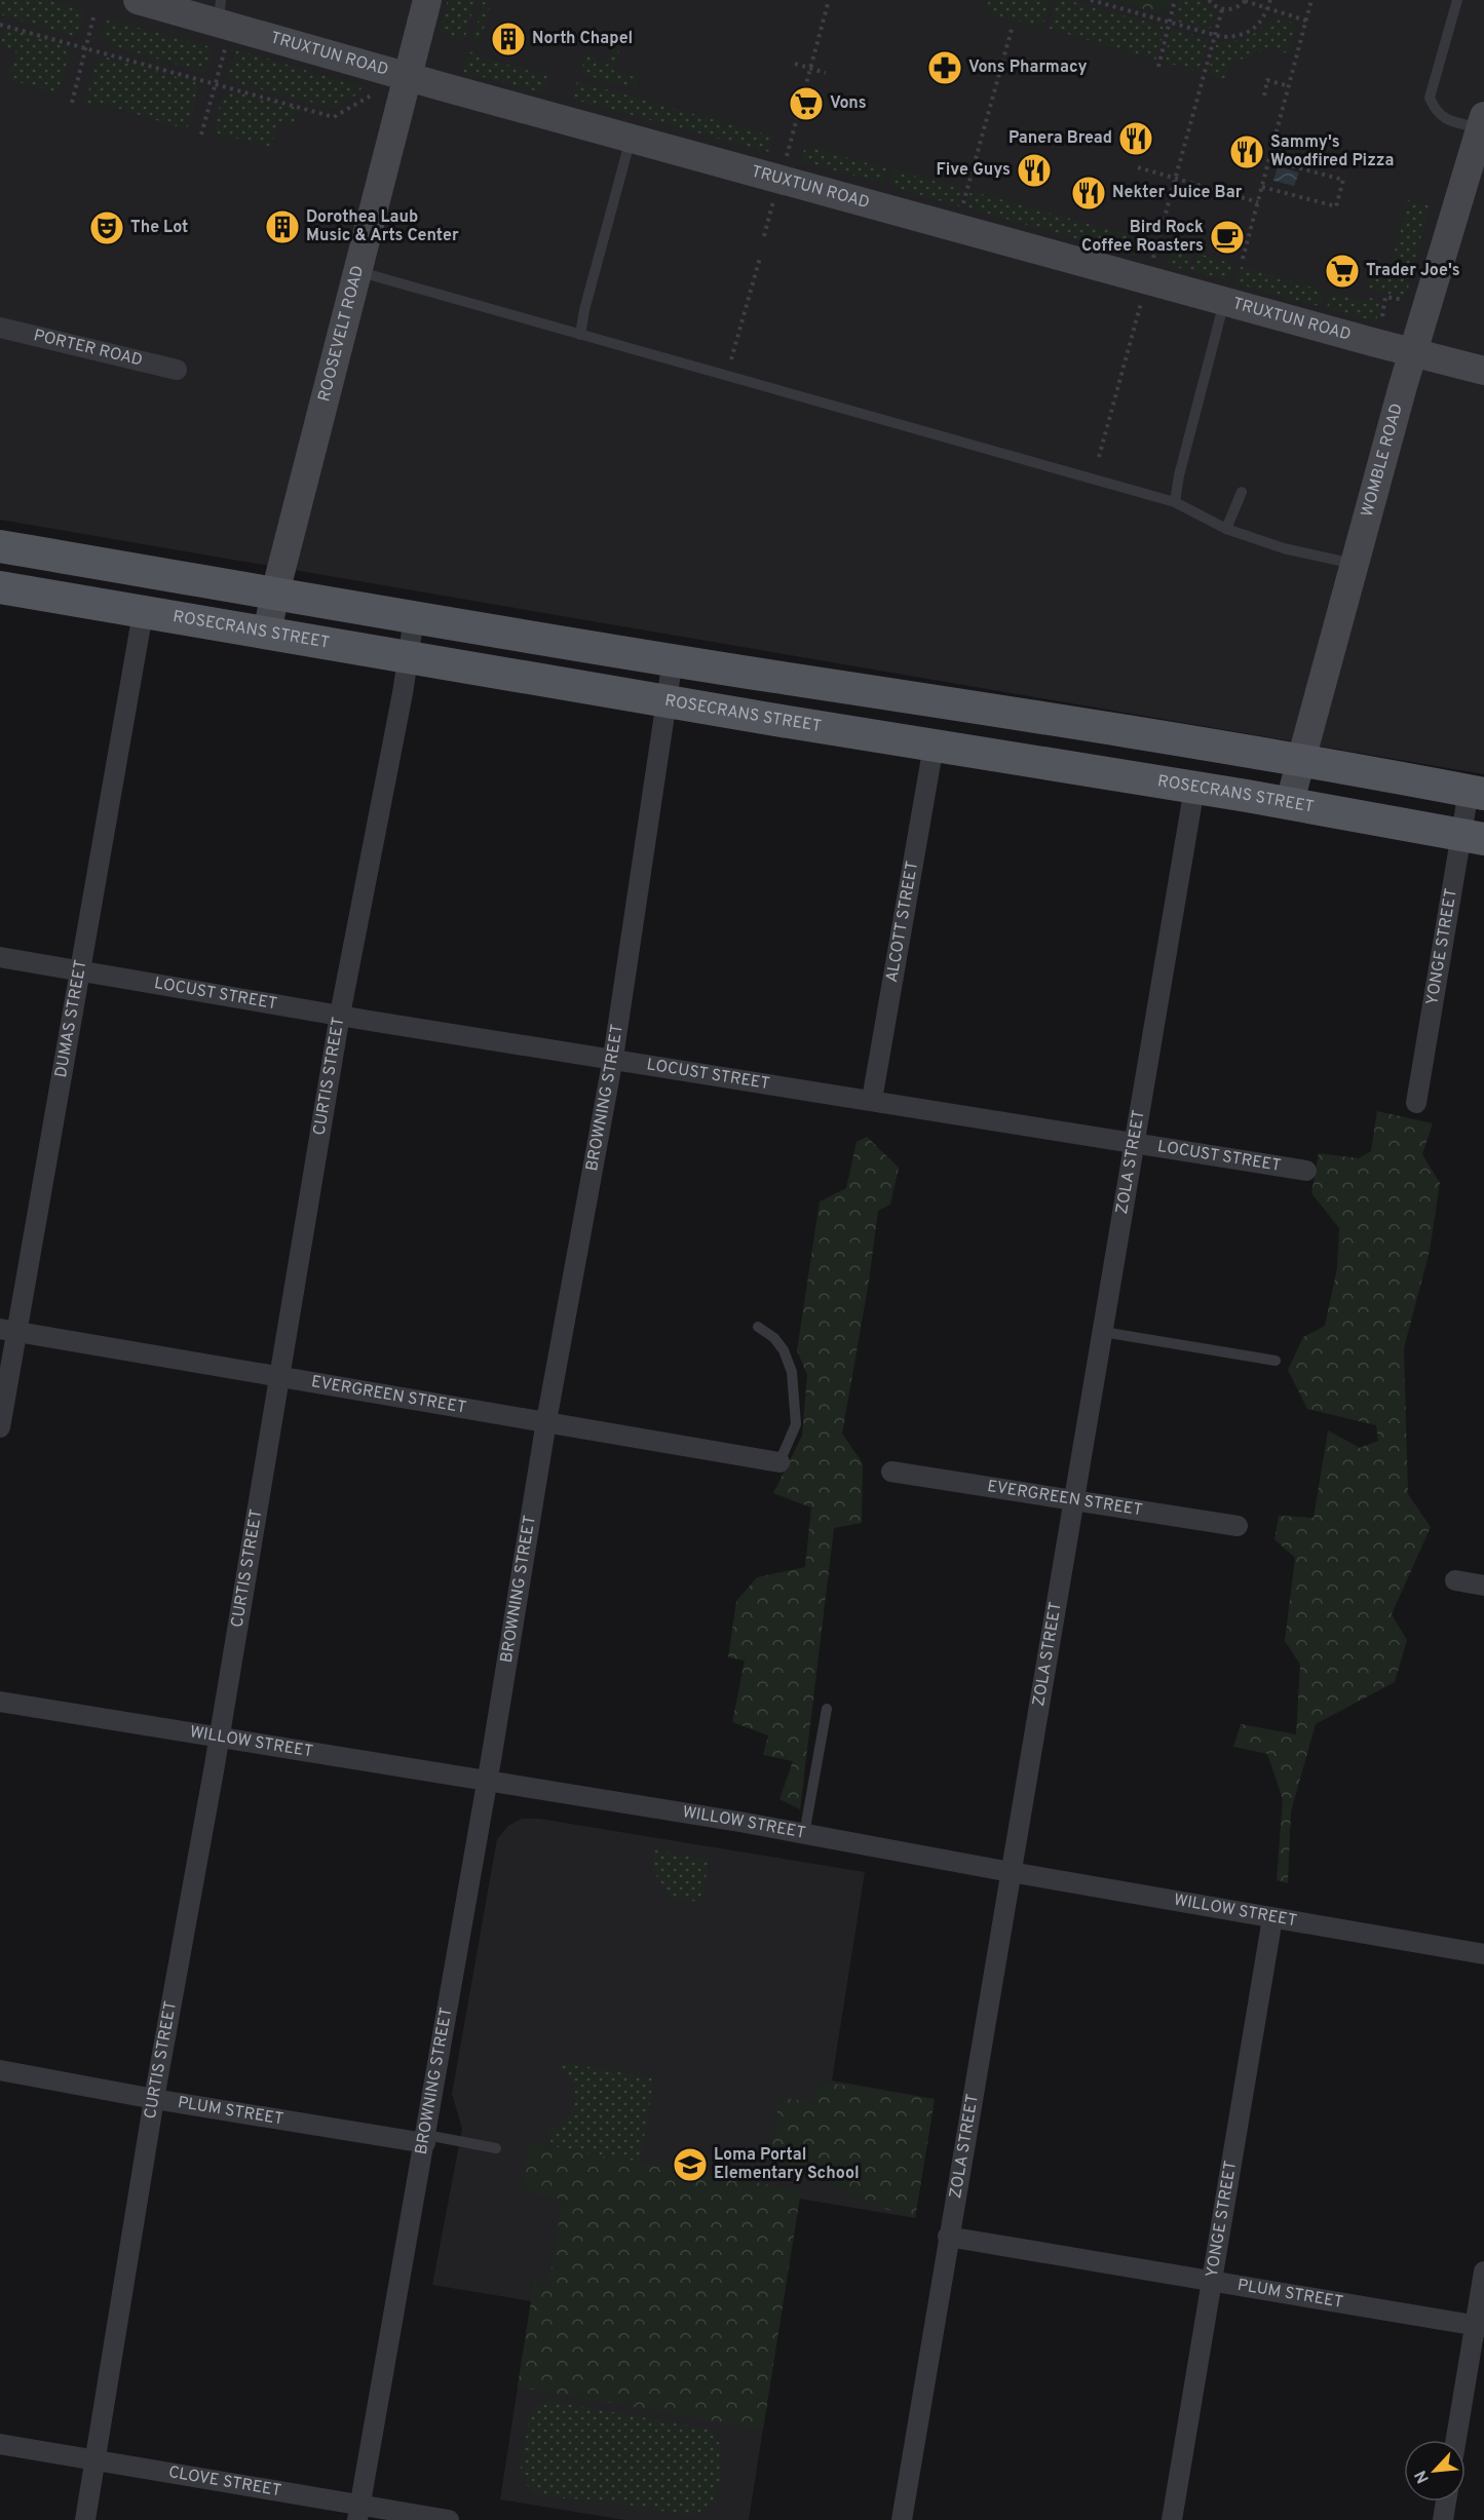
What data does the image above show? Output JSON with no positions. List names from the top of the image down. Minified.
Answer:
{"streets":{"main road":["ROSECRANS STREET"],"street":["TRUXTUN ROAD","ROOSEVELT ROAD","PORTER ROAD","WOMBLE ROAD","ALCOTT STREET","YONGE STREET","LOCUST STREET","DUMAS STREET","CURTIS STREET","BROWNING STREET","ZOLA STREET","EVERGREEN STREET","WILLOW STREET","PLUM STREET","CLOVE STREET"]},"crossings":[["TRUXTUN ROAD","ROOSEVELT ROAD"],["TRUXTUN ROAD","WOMBLE ROAD"],["ROOSEVELT ROAD","ROSECRANS STREET"],["WOMBLE ROAD","ROSECRANS STREET"],["ROSECRANS STREET","ALCOTT STREET"],["ROSECRANS STREET","YONGE STREET"],["ROSECRANS STREET","DUMAS STREET"],["ROSECRANS STREET","CURTIS STREET"],["ROSECRANS STREET","BROWNING STREET"],["ROSECRANS STREET","ZOLA STREET"],["ALCOTT STREET","LOCUST STREET"],["YONGE STREET","WILLOW STREET"],["YONGE STREET","PLUM STREET"],["LOCUST STREET","DUMAS STREET"],["LOCUST STREET","CURTIS STREET"],["LOCUST STREET","BROWNING STREET"],["LOCUST STREET","ZOLA STREET"],["DUMAS STREET","EVERGREEN STREET"],["CURTIS STREET","EVERGREEN STREET"],["CURTIS STREET","WILLOW STREET"],["CURTIS STREET","PLUM STREET"],["CURTIS STREET","CLOVE STREET"],["BROWNING STREET","EVERGREEN STREET"],["BROWNING STREET","WILLOW STREET"],["BROWNING STREET","PLUM STREET"],["BROWNING STREET","CLOVE STREET"],["ZOLA STREET","EVERGREEN STREET"],["ZOLA STREET","WILLOW STREET"],["ZOLA STREET","PLUM STREET"]],"places":{"building":["North Chapel","Dorothea Laub Music & Arts Center"],"pharmacy":["Vons Pharmacy"],"supermarket":["Vons","Trader Joe's"],"restaurant":["Panera Bread","Sammy's Woodfired Pizza","Five Guys","Nekter Juice Bar"],"theatre":["The Lot"],"cafe":["Bird Rock Coffee Roasters"],"school or university":["Loma Portal Elementary School"]},"north":"bottom left"}
